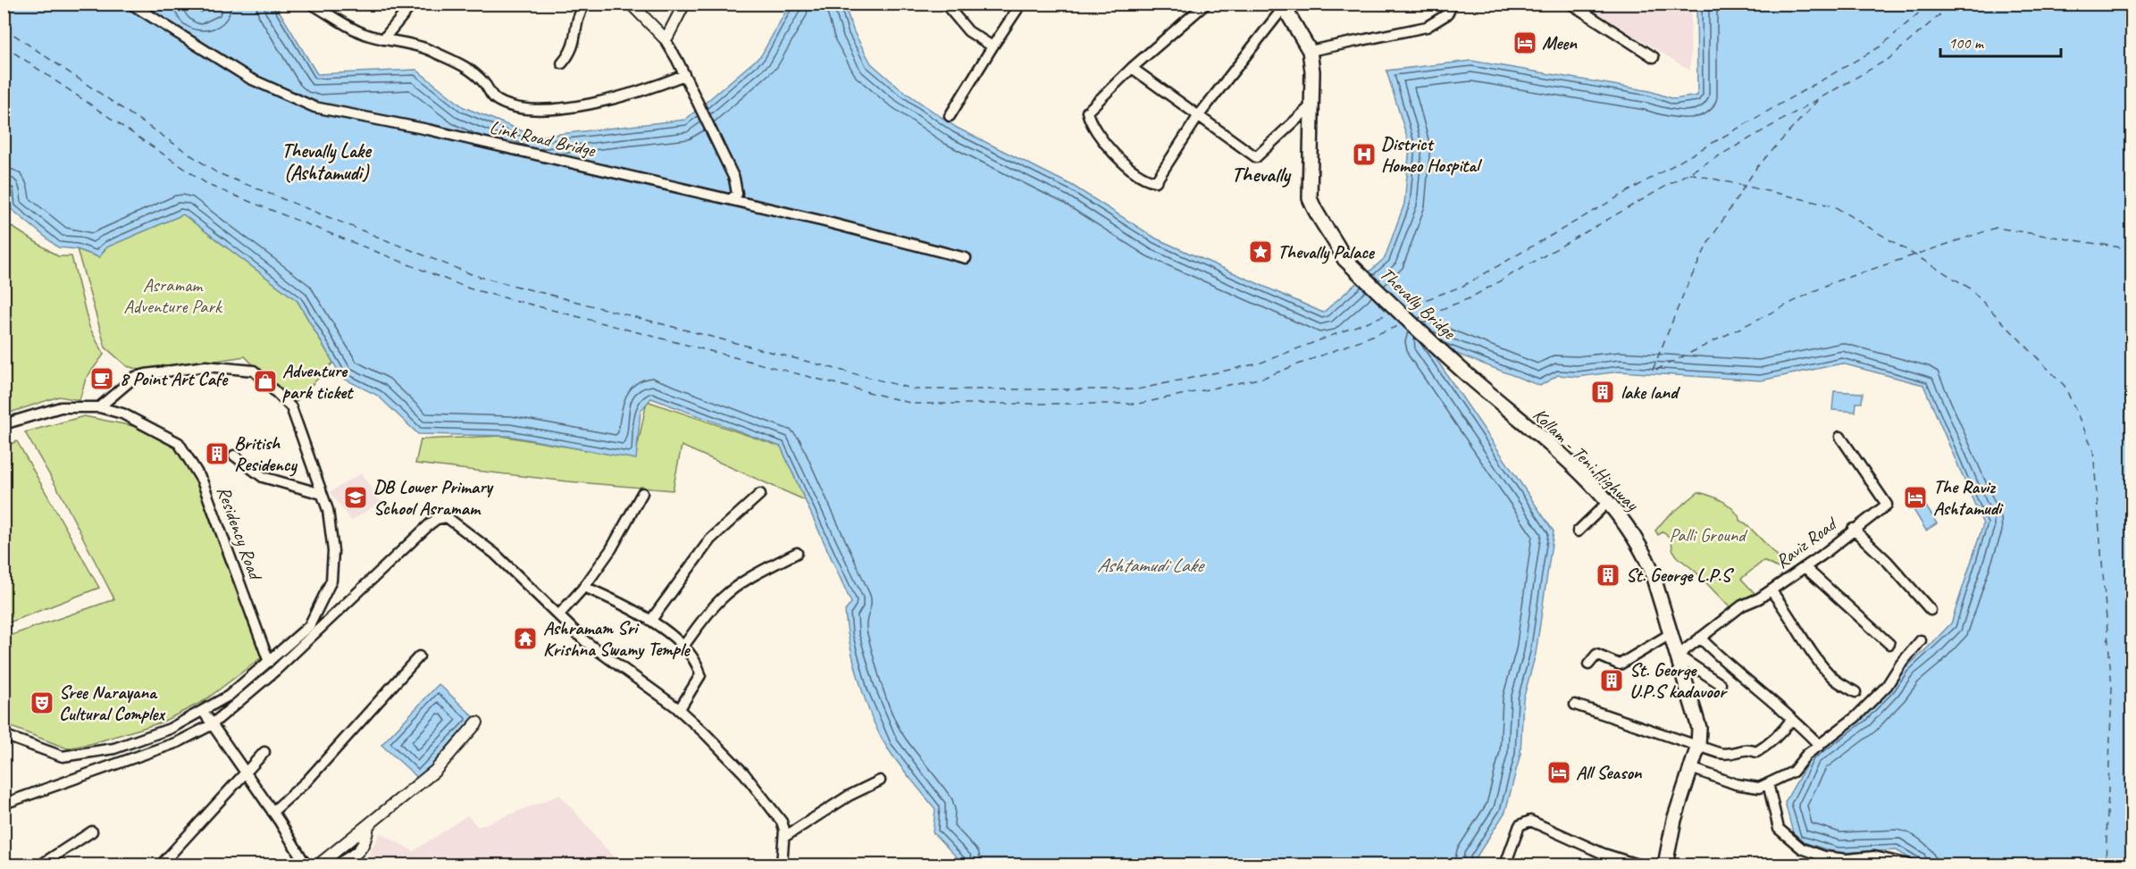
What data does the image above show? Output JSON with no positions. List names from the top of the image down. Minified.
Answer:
{"streets":{"main road":["Thevally Bridge","Kollam - Teni Highway"],"street":["Link Road Bridge","Residency Road","Raviz Road"]},"crossings":[["Thevally Bridge","Kollam - Teni Highway"],["Kollam - Teni Highway","Raviz Road"]],"districts":["Thevally Lake (Ashtamudi)","Thevally"],"water":["Ashtamudi Lake"],"parks":["Asramam Adventure Park","Palli Ground"],"places":{"hotel":["Meen","The Raviz Ashtamudi","All Season"],"hospital":["District Homeo Hospital"],"place":["Thevally Palace"],"cafe":["8 Point Art Cafe"],"shop":["Adventure park ticket"],"building":["lake land","British Residency","St. George L.P.S","St. George U.P.S kadavoor"],"school or university":["DB Lower Primary School Asramam"],"temple":["Ashramam Sri Krishna Swamy Temple"],"theatre":["Sree Narayana Cultural Complex"]},"scale_bar":"100 m"}
